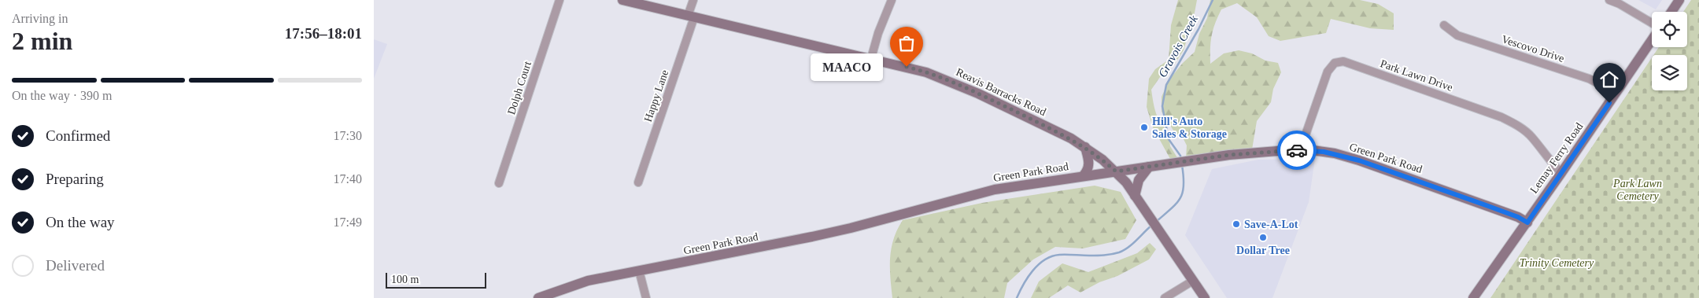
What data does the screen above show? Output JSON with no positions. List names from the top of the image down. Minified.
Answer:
{"streets":{"main road":["Reavis Barracks Road","Green Park Road","Lemay Ferry Road"],"street":["Vescovo Drive","Park Lawn Drive","Dolph Court","Happy Lane"]},"crossings":[["Vescovo Drive","Lemay Ferry Road"],["Park Lawn Drive","Green Park Road"],["Park Lawn Drive","Lemay Ferry Road"],["Reavis Barracks Road","Happy Lane"],["Reavis Barracks Road","Green Park Road"],["Green Park Road","Lemay Ferry Road"]],"water":["Gravois Creek"],"parks":["Park Lawn Cemetery","Trinity Cemetery"],"places":["MAACO","Hill's Auto Sales & Storage","Save-A-Lot","Dollar Tree"],"scale_bar":"100 m","page":{"heading":["2 min","Arriving in","17:56–18:01"],"bubble":"MAACO","bar":"On the way · 390 m","list":[["Confirmed","17:30"],["Preparing","17:40"],["On the way","17:49"],"Delivered"],"scale":"100 m"}}
